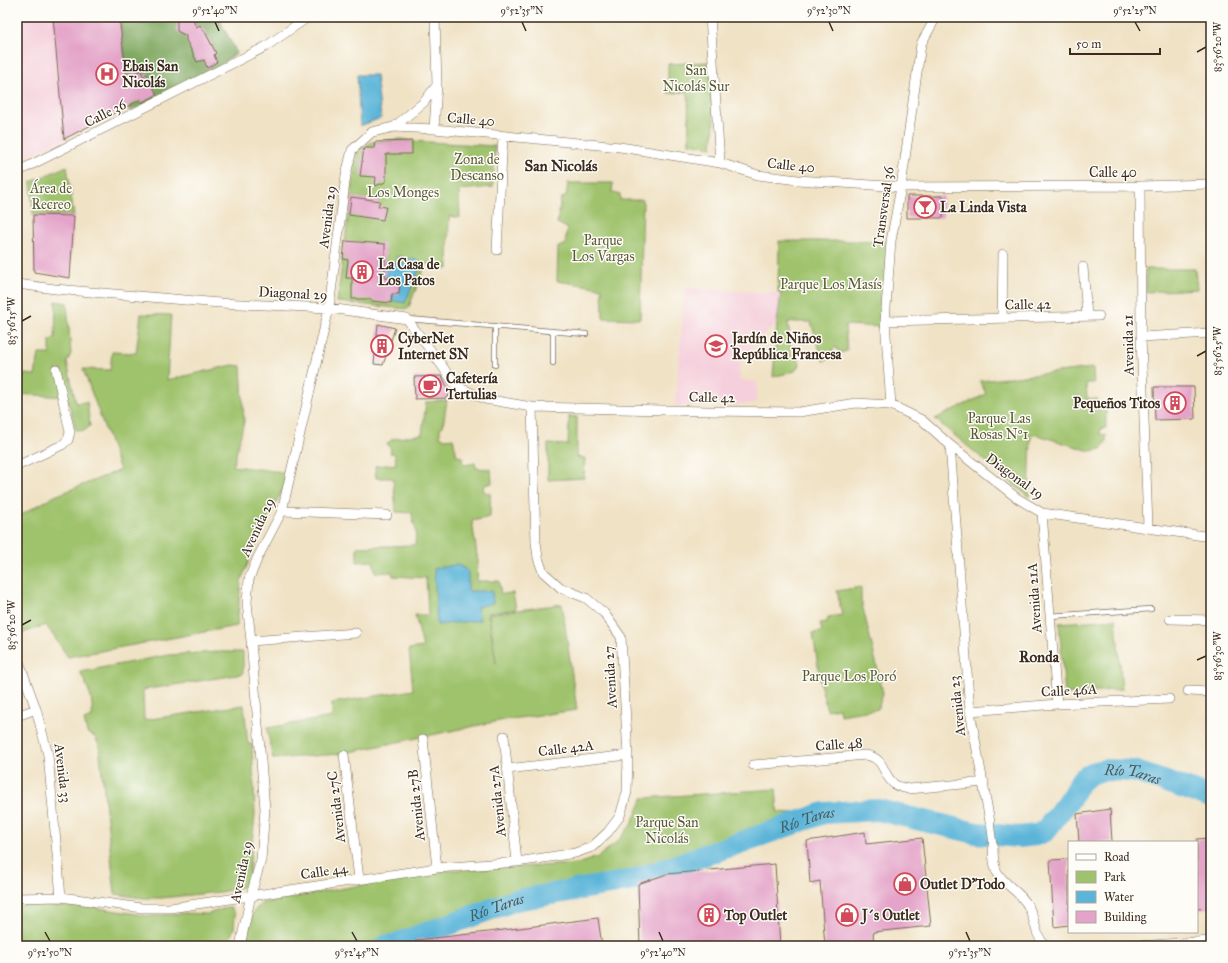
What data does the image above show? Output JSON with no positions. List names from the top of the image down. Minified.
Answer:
{"streets":{"street":["Calle 36","Calle 40","Transversal 36","Avenida 29","Diagonal 29","Calle 42","Avenida 21","Diagonal 19","Avenida 21A","Avenida 27","Calle 46A","Avenida 23","Calle 48","Calle 42A","Avenida 33","Avenida 27A","Avenida 27B","Avenida 27C","Calle 44"]},"crossings":[["Calle 40","Transversal 36"],["Calle 40","Avenida 29"],["Calle 40","Avenida 21"],["Transversal 36","Calle 42"],["Transversal 36","Diagonal 19"],["Avenida 29","Diagonal 29"],["Avenida 29","Calle 44"],["Calle 42","Diagonal 19"],["Calle 42","Avenida 27"],["Avenida 21","Diagonal 19"],["Diagonal 19","Avenida 21A"],["Diagonal 19","Avenida 23"],["Avenida 21A","Calle 46A"],["Avenida 27","Calle 42A"],["Avenida 27","Calle 44"],["Calle 46A","Avenida 23"],["Avenida 23","Calle 48"],["Calle 42A","Avenida 27A"],["Avenida 33","Calle 44"],["Avenida 27A","Calle 44"],["Avenida 27B","Calle 44"],["Avenida 27C","Calle 44"]],"districts":["San Nicolás","Ronda"],"water":["Río Taras"],"parks":["San Nicolás Sur","Zona de Descanso","Área de Recreo","Los Monges","Parque Los Vargas","Parque Los Masís","Parque Las Rosas Nº1","Parque Los Poró","Parque San Nicolás"],"places":{"hospital":["Ebais San Nicolás"],"bar":["La Linda Vista"],"building":["La Casa de Los Patos","CyberNet Internet SN","Pequeños Titos","Top Outlet"],"school or university":["Jardín de Niños República Francesa"],"cafe":["Cafetería Tertulias"],"shop":["Outlet D'Todo","J´s Outlet"]},"legend":["Road","Park","Water","Building"],"scale_bar":"50 m","coordinates":["9°52'40\"N","9°52'35\"N","9°52'30\"N","9°52'25\"N","83°56'20\"W","83°56'15\"W","83°56'25\"W","83°56'30\"W","9°52'50\"N","9°52'45\"N"]}
